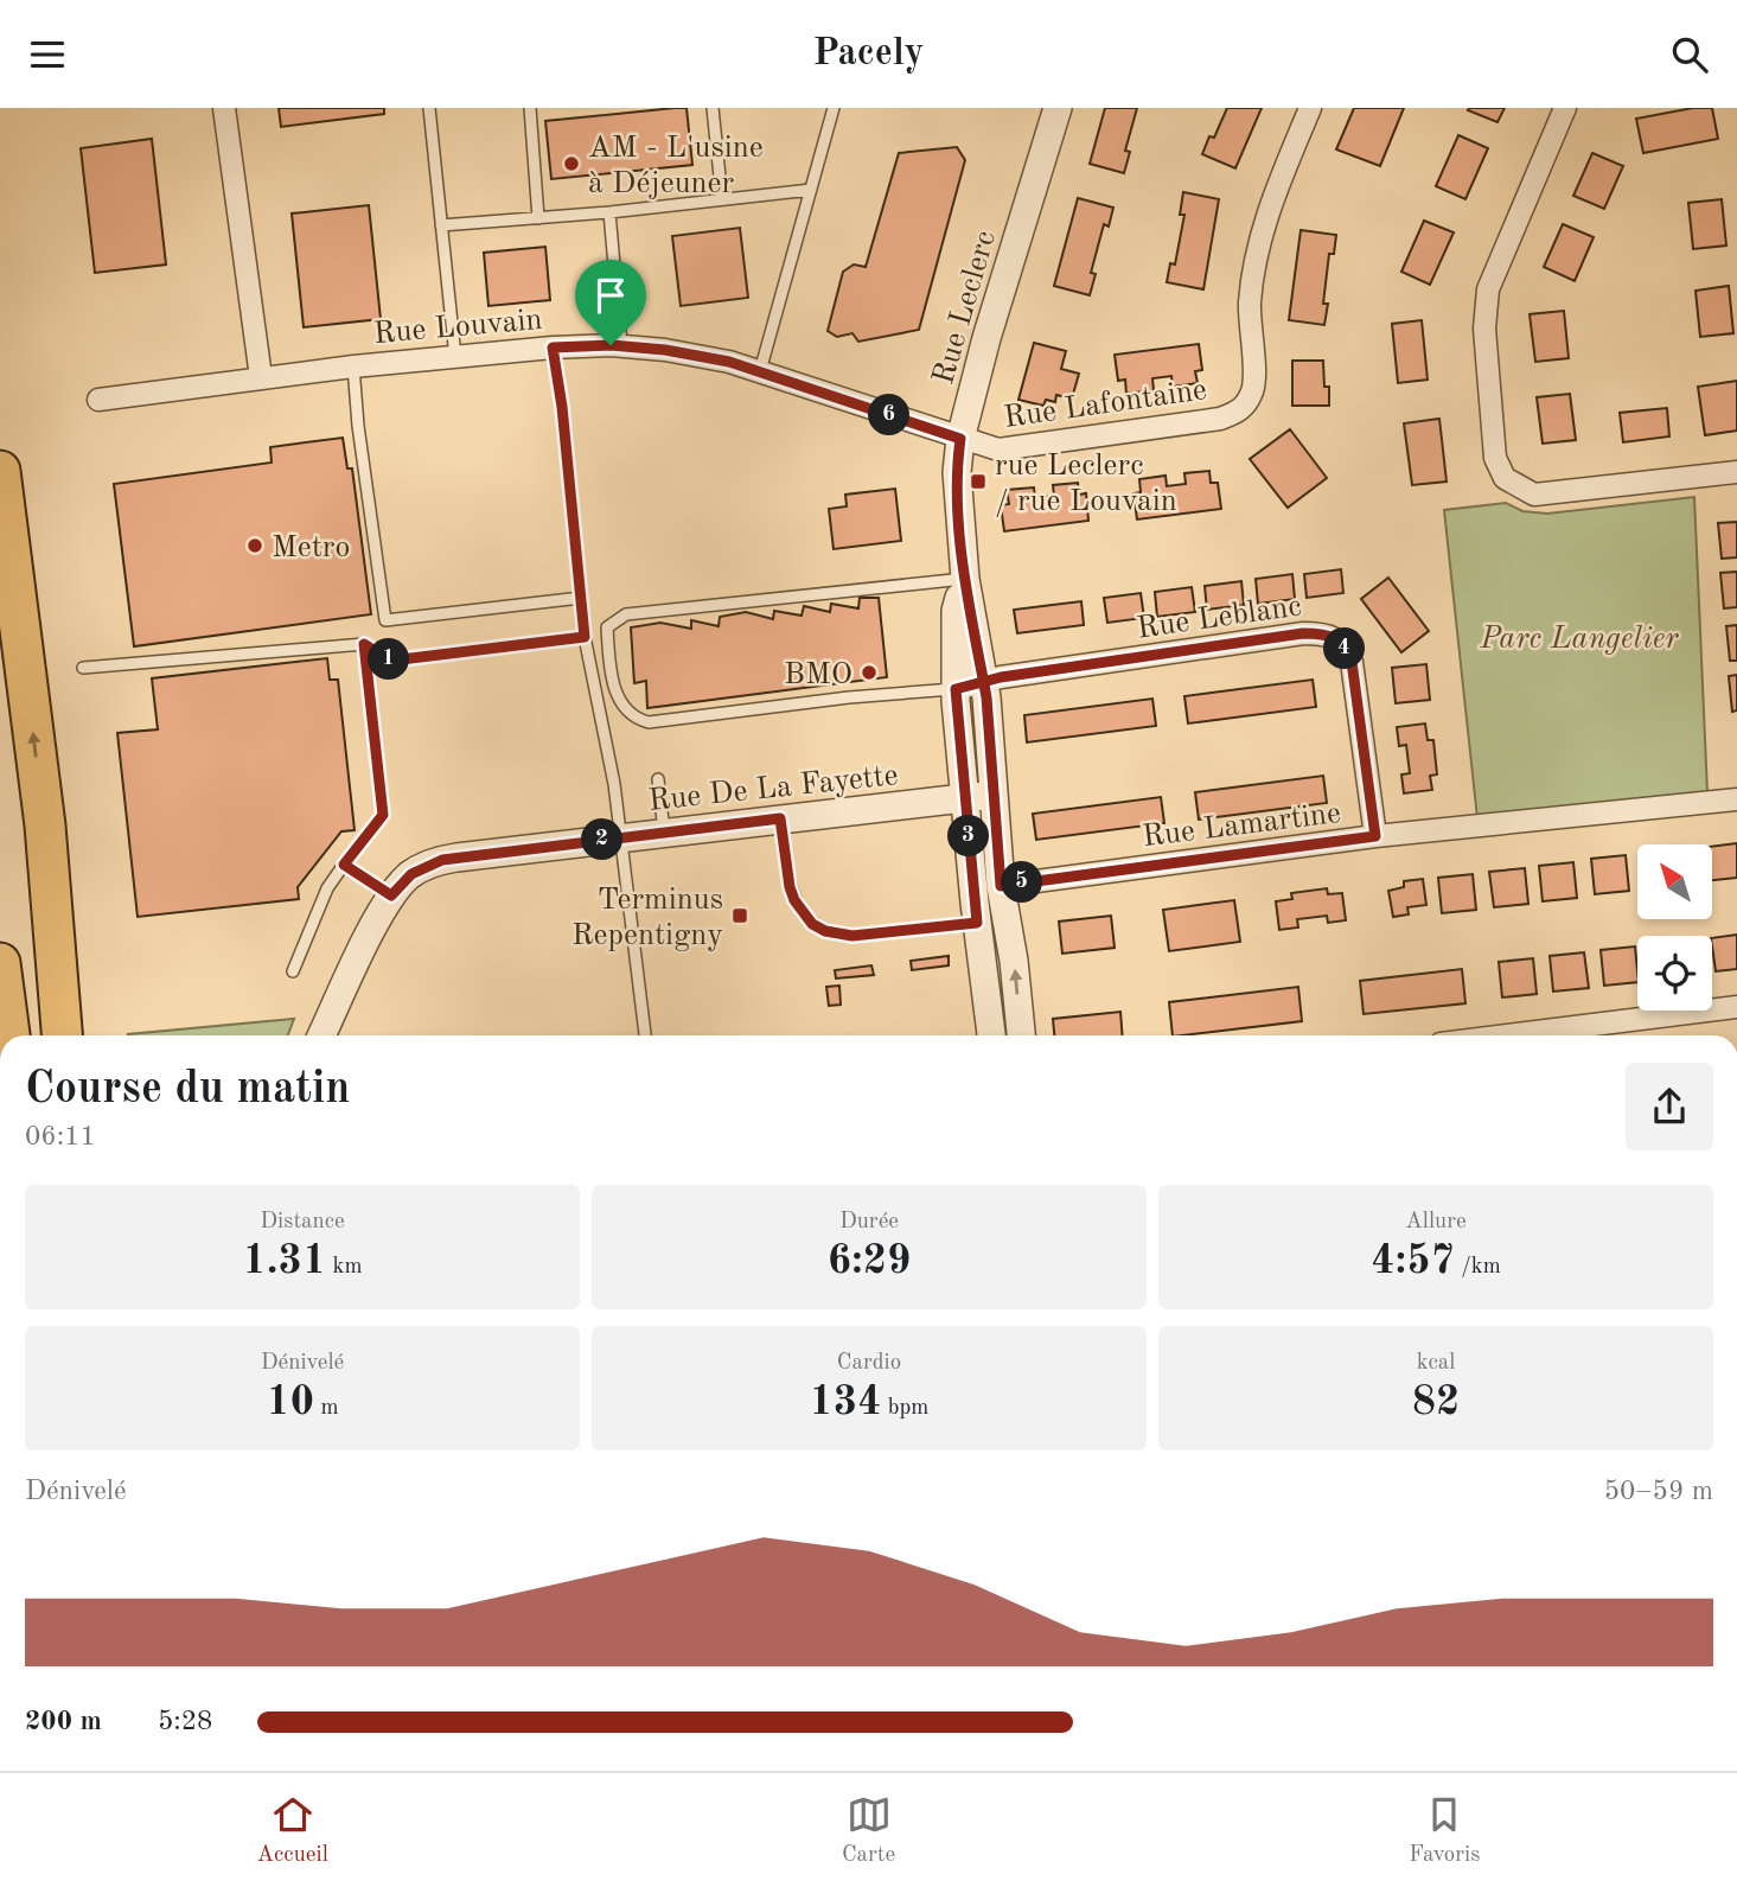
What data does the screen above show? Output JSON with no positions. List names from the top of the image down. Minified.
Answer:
{"streets":{"street":["Rue Leclerc","Rue Louvain","Rue Lafontaine","Rue Leblanc","Rue De La Fayette","Rue Lamartine"]},"crossings":[["Rue Leclerc","Rue Louvain"],["Rue Leclerc","Rue Lafontaine"],["Rue Leclerc","Rue Leblanc"],["Rue Leclerc","Rue De La Fayette"],["Rue Leclerc","Rue Lamartine"],["Rue Louvain","Rue Lafontaine"],["Rue Leblanc","Rue Lamartine"]],"parks":["Parc Langelier"],"places":{"other":["AM - L'usine à Déjeuner","Metro","BMO"],"transit":["rue Leclerc / rue Louvain","Terminus Repentigny"]},"north":"top left","page":{"header":"Pacely","pins":["6","4","1","3","2","5"],"heading":["Course du matin","06:11"],"stats":[["Distance","1.31 km"],["Durée","6:29"],["Allure","4:57 /km"],["Dénivelé","10 m"],["Cardio","134 bpm"],["kcal","82"]],"chart":["Dénivelé","50–59 m"],"list":[{"name":"200 m","note":"5:28"}],"tabs":["Accueil","Carte","Favoris"]}}
